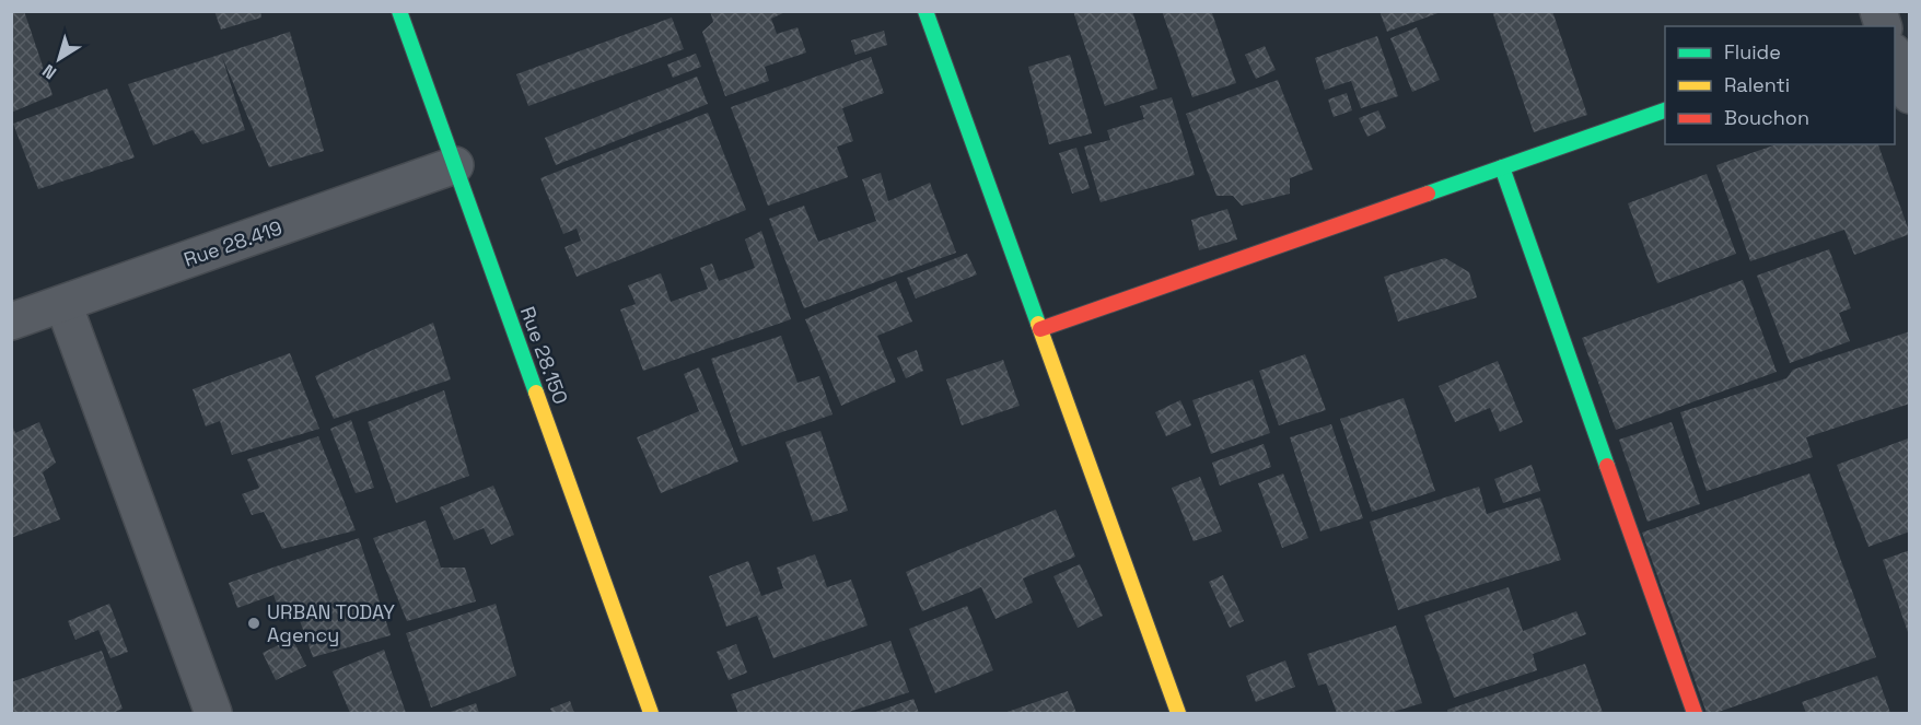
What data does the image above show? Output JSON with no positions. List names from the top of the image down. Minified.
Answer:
{"streets":{"street":["Rue 28.419","Rue 28.150"]},"crossings":[["Rue 28.419","Rue 28.150"]],"places":["URBAN TODAY Agency"],"legend":["Fluide","Ralenti","Bouchon"],"north":"bottom left"}
